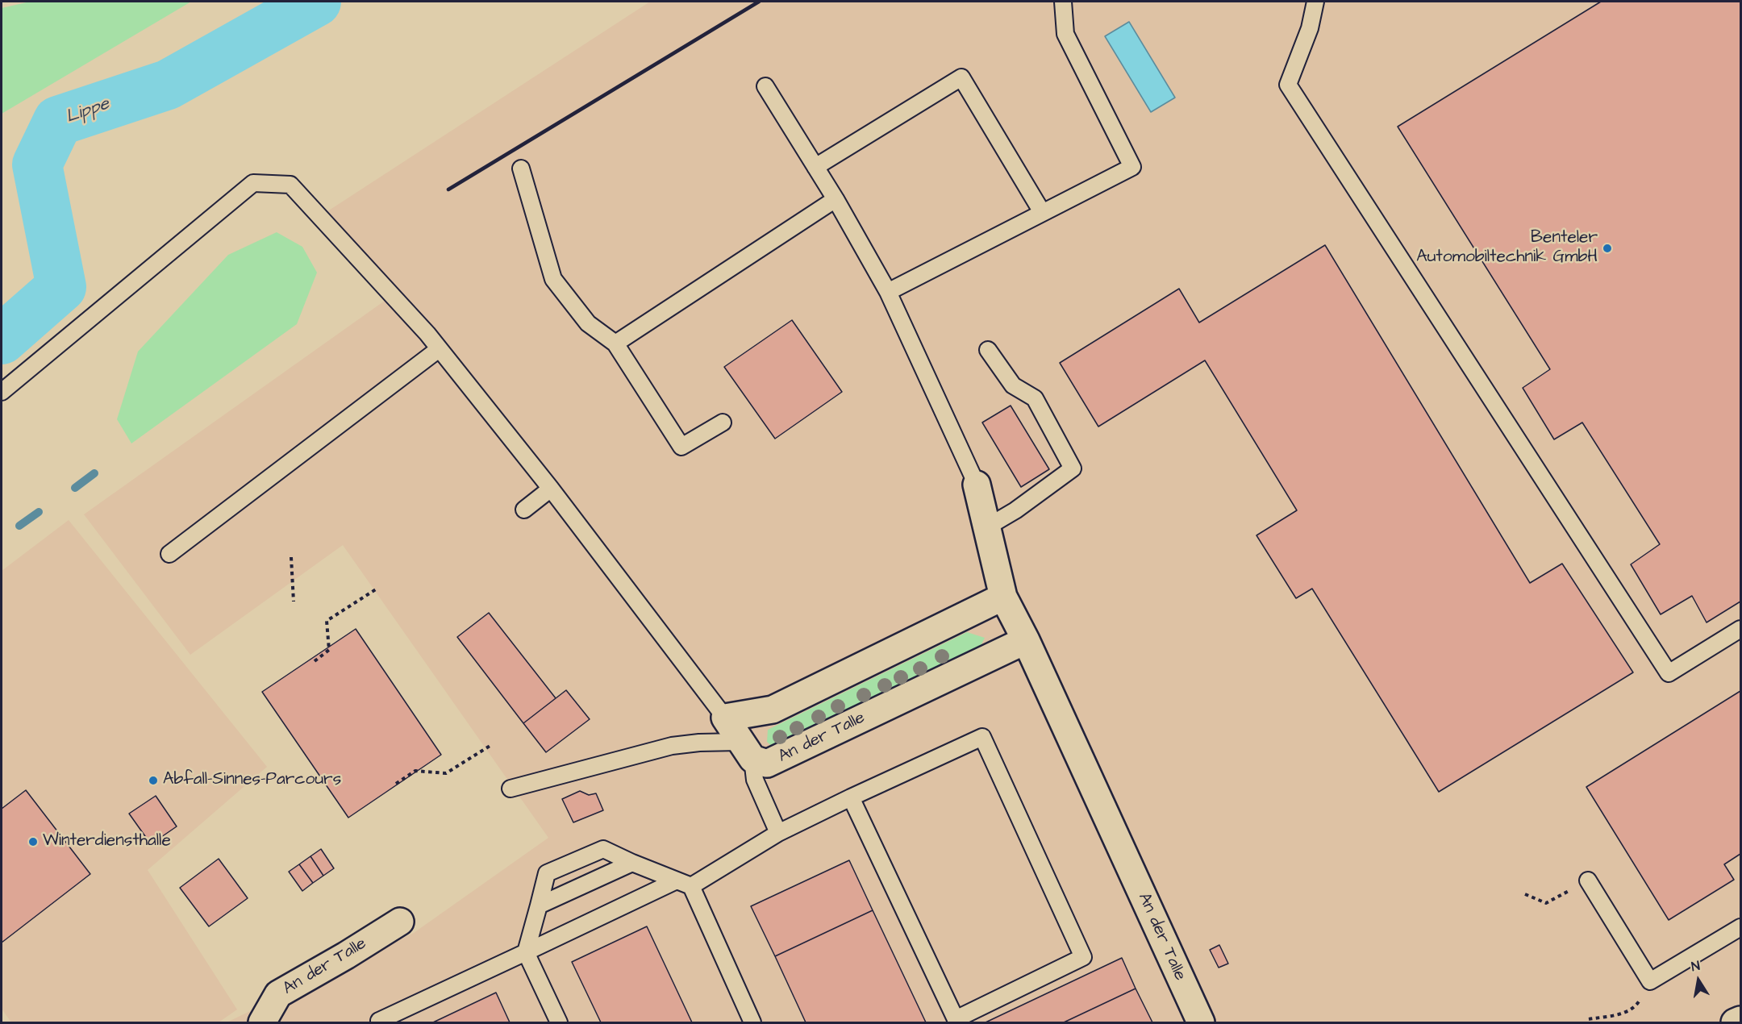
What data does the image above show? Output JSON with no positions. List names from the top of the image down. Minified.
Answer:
{"streets":{"street":["An der Talle"]},"water":["Lippe"],"places":["Benteler Automobiltechnik GmbH","Abfall-Sinnes-Parcours","Winterdiensthalle"],"north":"top"}
